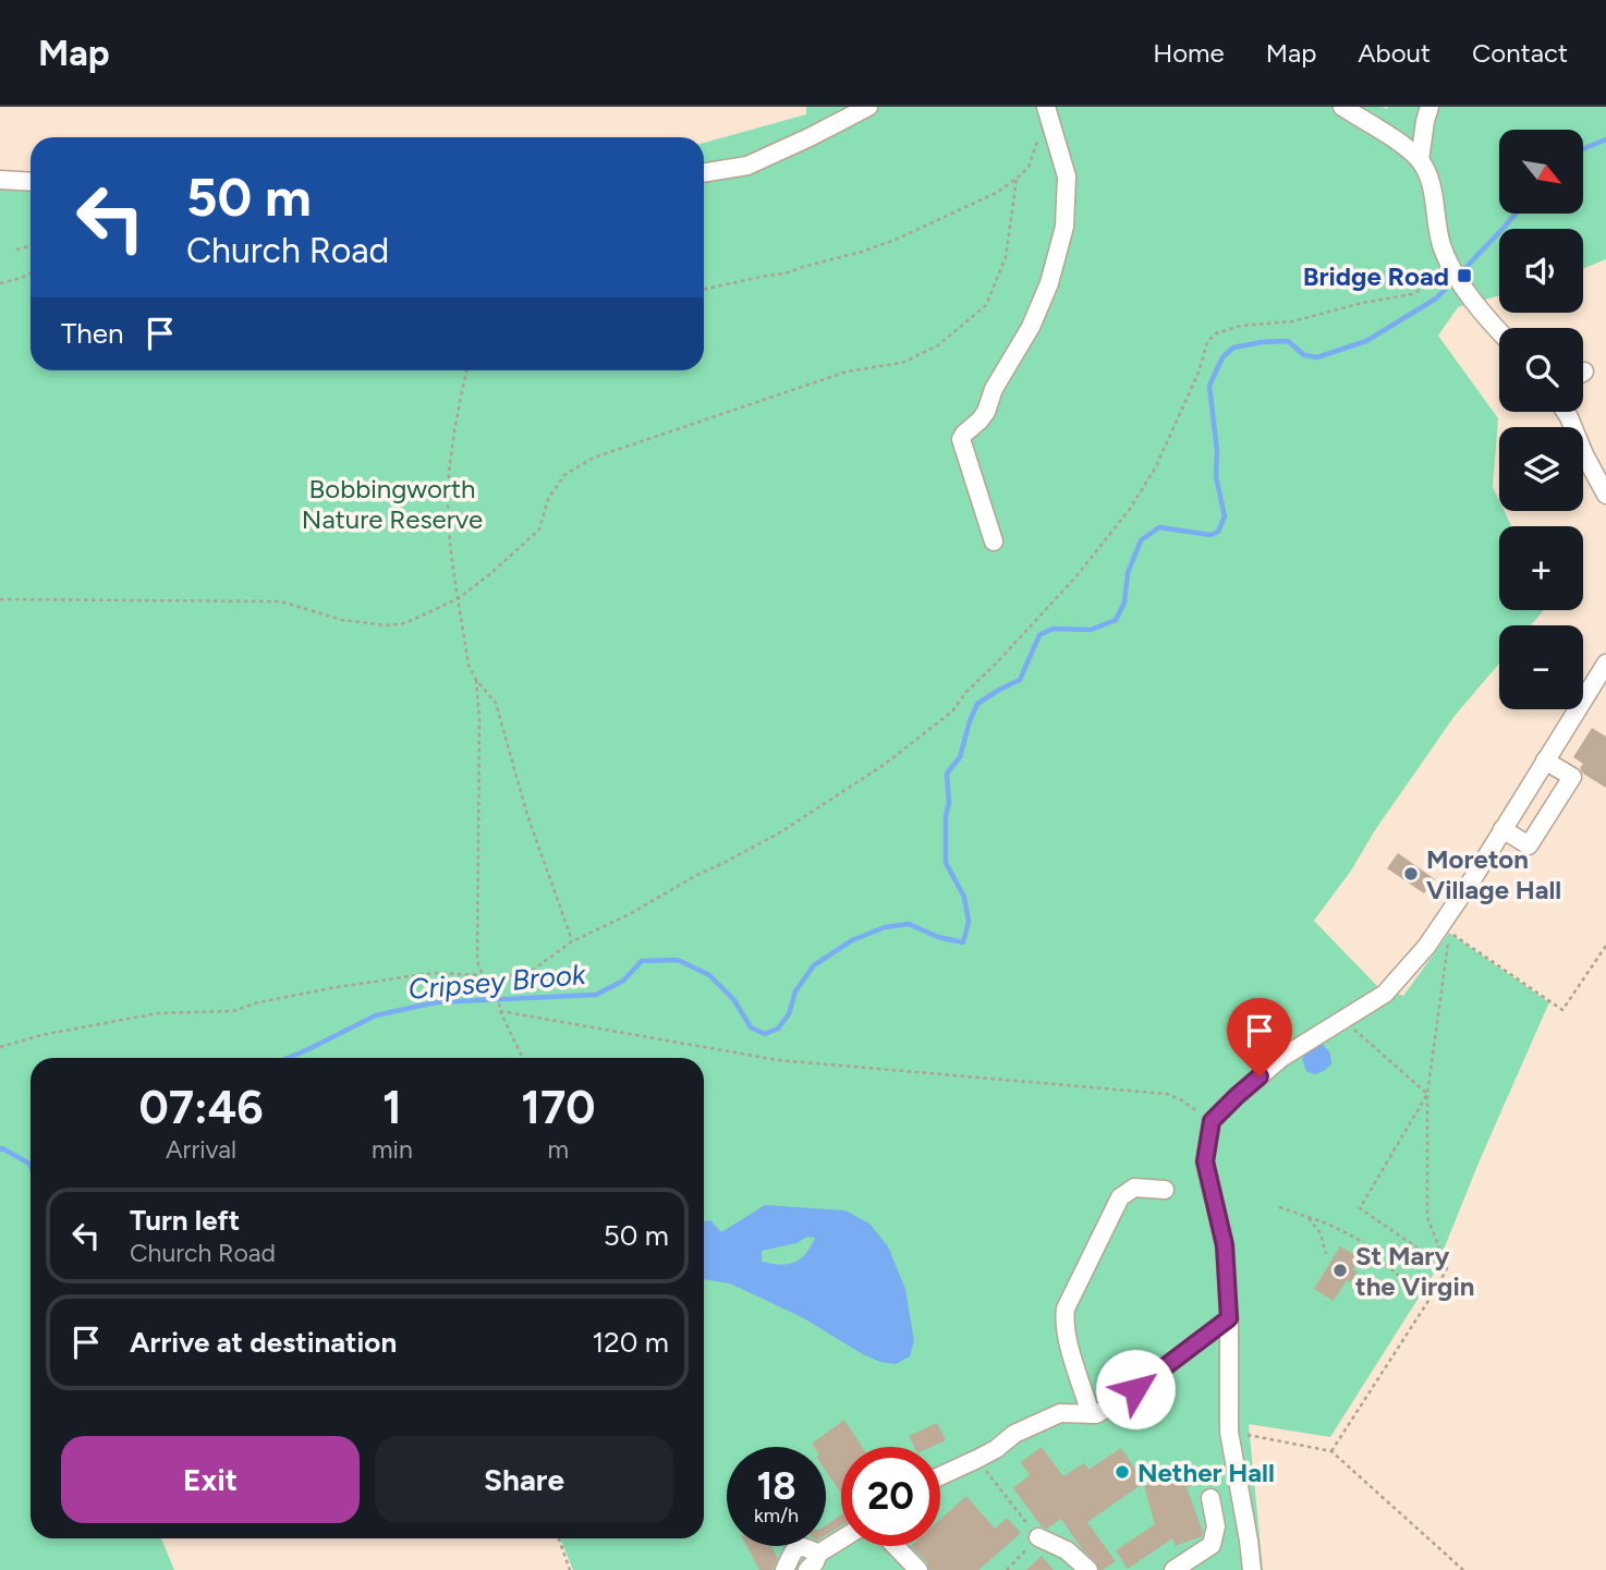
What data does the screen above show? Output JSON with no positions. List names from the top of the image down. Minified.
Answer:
{"water":["Cripsey Brook"],"parks":["Bobbingworth Nature Reserve"],"places":{"transit":["Bridge Road"],"other":["Moreton Village Hall","St Mary the Virgin","Nether Hall"]},"north":"bottom right","page":{"header":"Map","nav":["Home","Map","About","Contact"],"map_buttons":["+","−"],"turn":["50 m","Church Road"],"then":"Then","eta":["07:46","Arrival","1","min","170","m"],"list":[{"name":"Turn left","note":"Church Road","value":"50 m"},{"name":"Arrive at destination","value":"120 m"}],"buttons":["Exit","Share"],"speed":"18 km/h","limit":"20"}}
